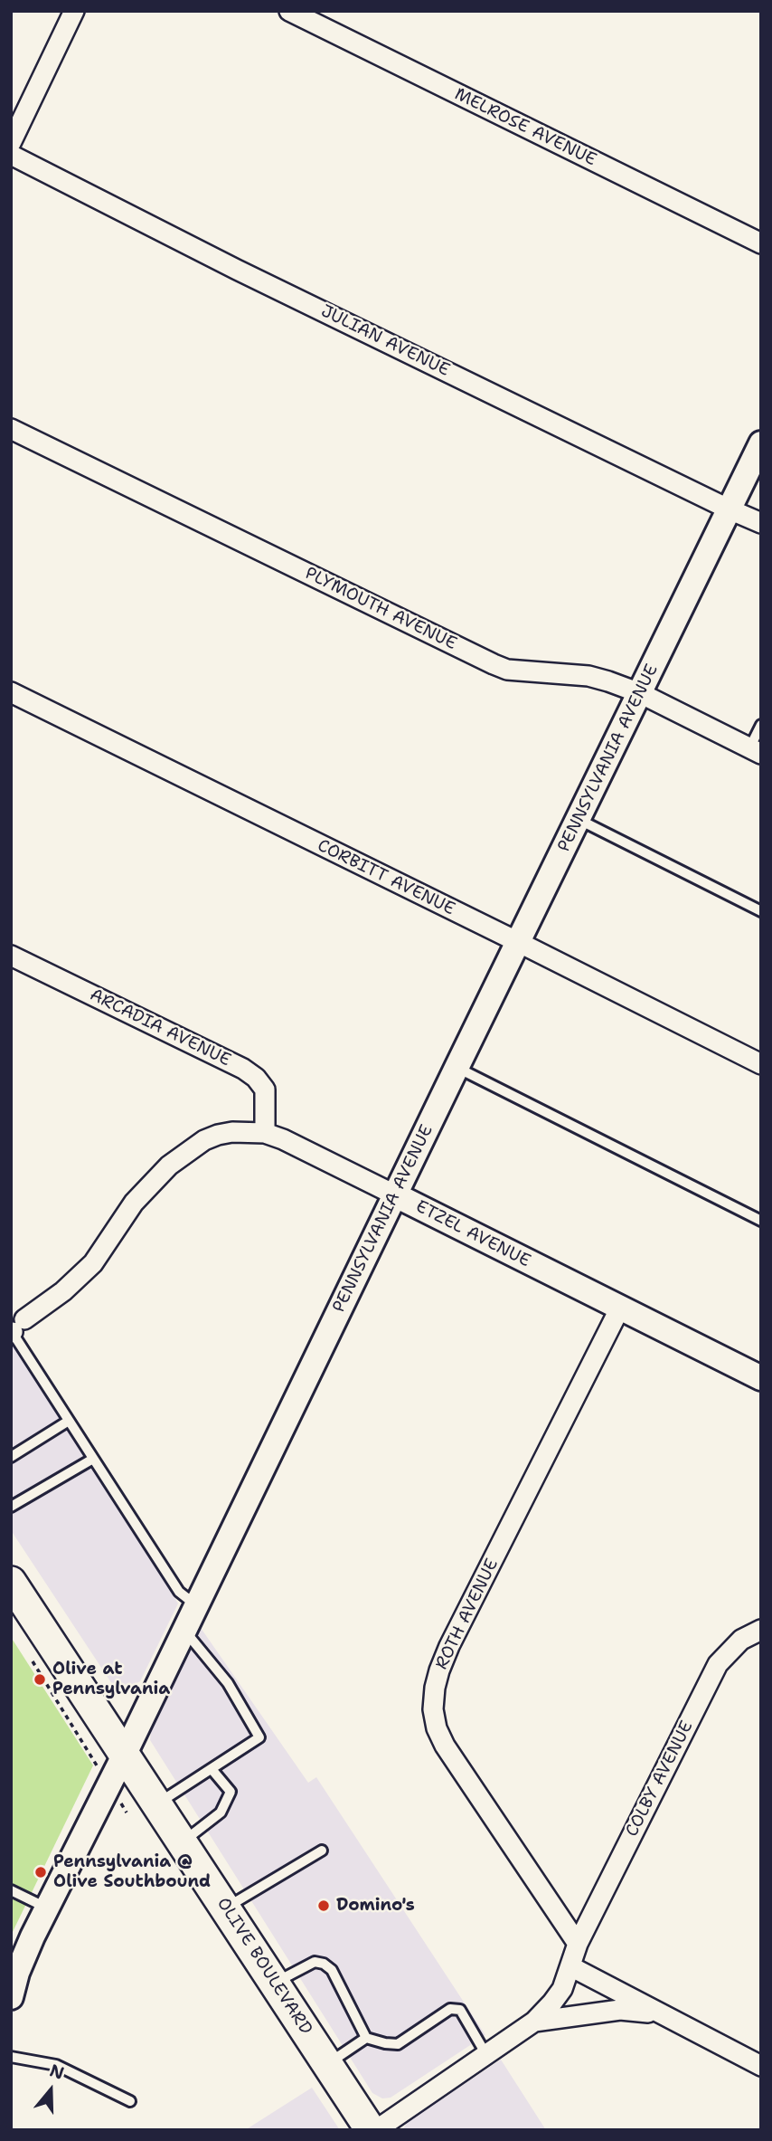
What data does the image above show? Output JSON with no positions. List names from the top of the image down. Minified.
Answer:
{"streets":{"main road":["OLIVE BOULEVARD"],"street":["MELROSE AVENUE","JULIAN AVENUE","PLYMOUTH AVENUE","PENNSYLVANIA AVENUE","CORBITT AVENUE","ARCADIA AVENUE","ETZEL AVENUE","ROTH AVENUE","COLBY AVENUE"]},"crossings":[["JULIAN AVENUE","PENNSYLVANIA AVENUE"],["PLYMOUTH AVENUE","PENNSYLVANIA AVENUE"],["PENNSYLVANIA AVENUE","CORBITT AVENUE"],["PENNSYLVANIA AVENUE","ETZEL AVENUE"],["PENNSYLVANIA AVENUE","OLIVE BOULEVARD"],["ARCADIA AVENUE","ETZEL AVENUE"],["ETZEL AVENUE","ROTH AVENUE"],["ROTH AVENUE","COLBY AVENUE"]],"places":["Olive at Pennsylvania","Pennsylvania @ Olive Southbound","Domino's"],"north":"top"}
